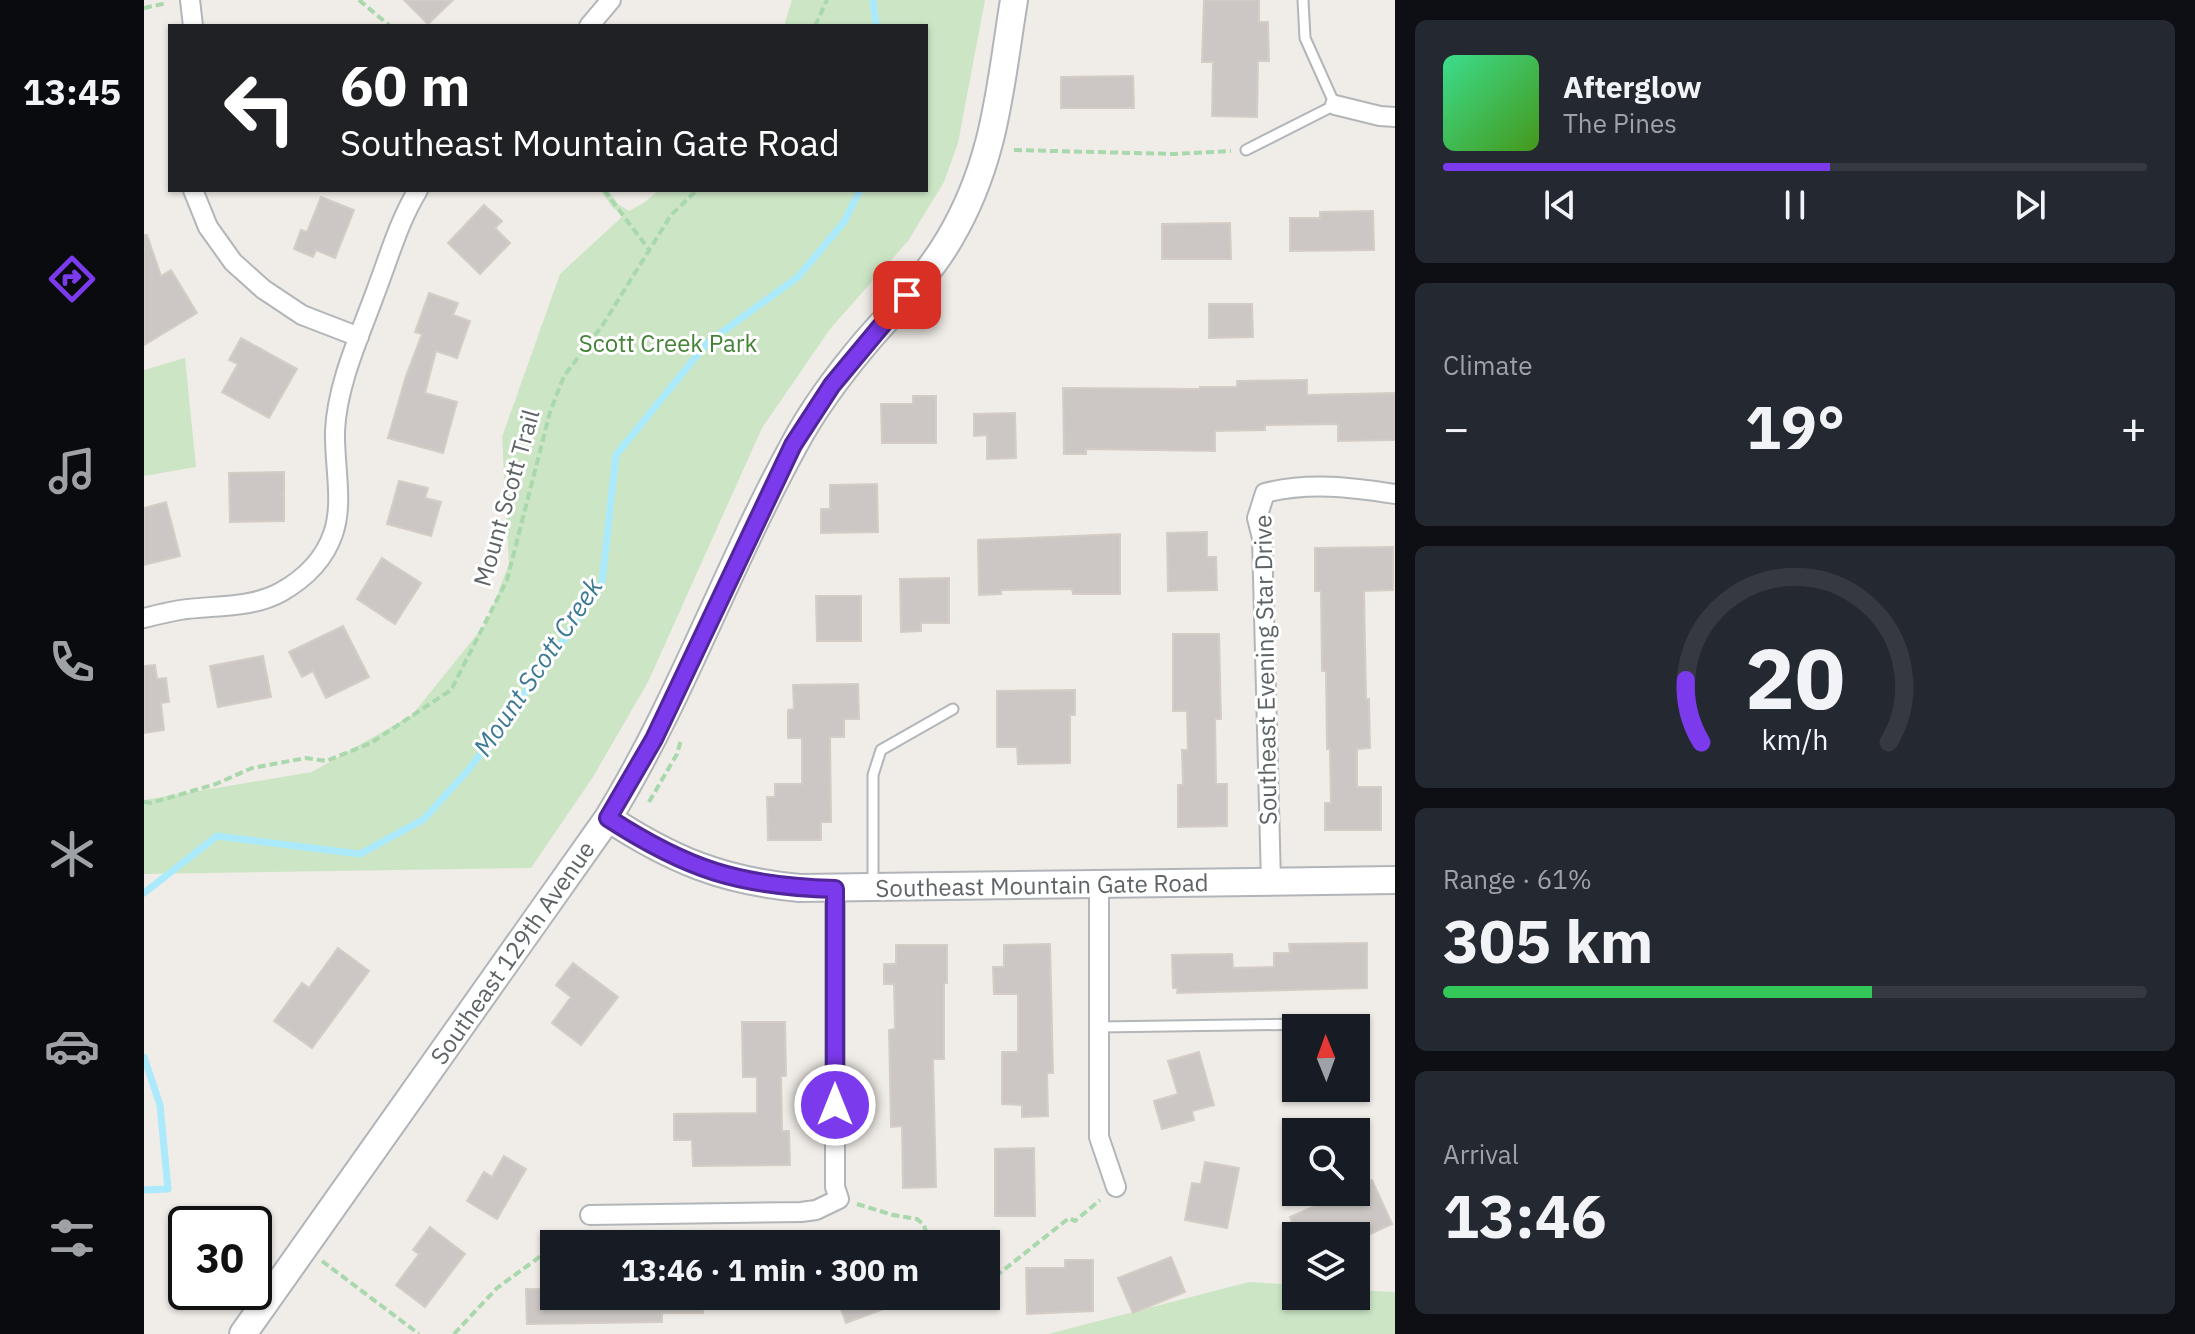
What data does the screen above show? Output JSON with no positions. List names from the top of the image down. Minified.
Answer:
{"streets":{"main road":["Southeast Mountain Gate Road","Southeast 129th Avenue"],"street":["Southeast Evening Star Drive"],"path":["Mount Scott Trail"]},"crossings":[["Southeast Evening Star Drive","Southeast Mountain Gate Road"],["Southeast Mountain Gate Road","Southeast 129th Avenue"]],"water":["Mount Scott Creek"],"parks":["Scott Creek Park"],"north":"top","page":{"tabs":"13:45","turn":["60 m","Southeast Mountain Gate Road"],"song":["Afterglow","The Pines"],"tile":["Climate",["Range · 61%","305 km"],["Arrival","13:46"]],"heat":["−","19°","+"],"limit":"30","trip":"13:46 · 1 min · 300 m","gauge":["20","km/h"]}}
